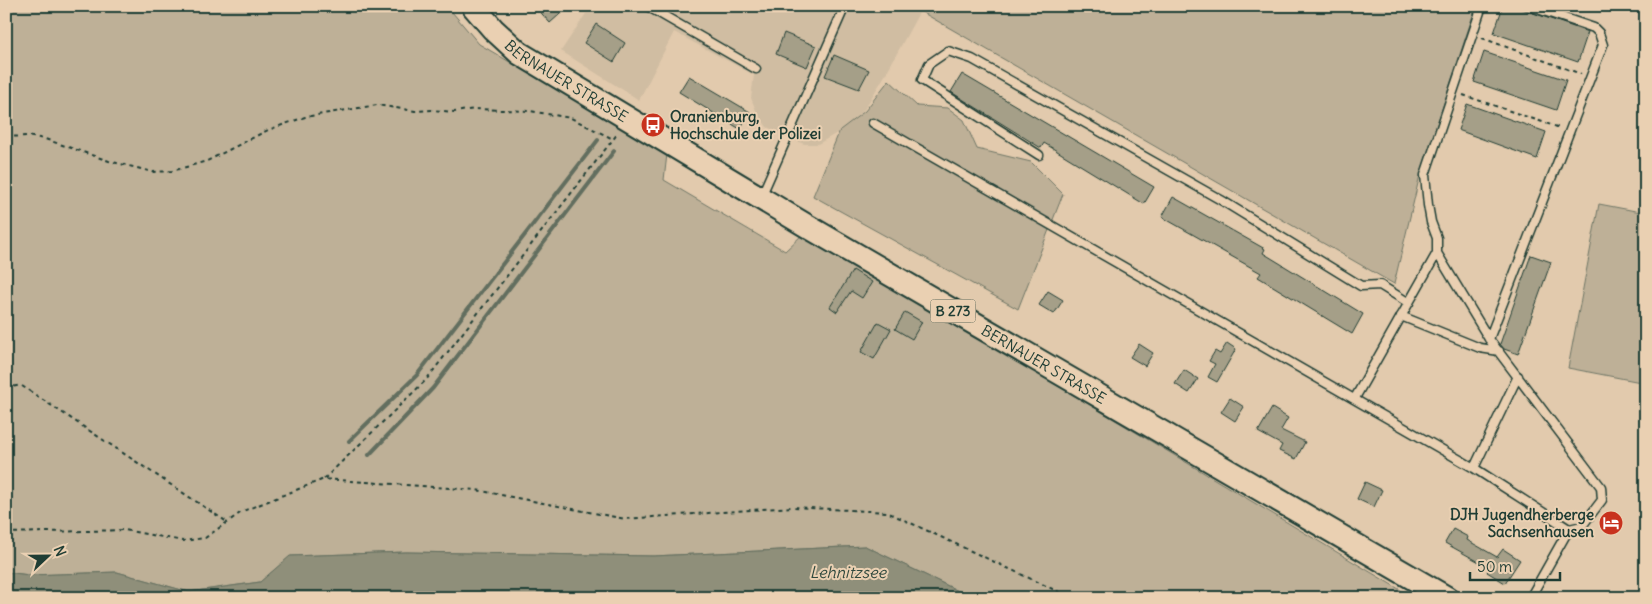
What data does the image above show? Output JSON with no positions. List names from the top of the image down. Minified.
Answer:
{"streets":{"main road":["BERNAUER STRASSE","B 273"]},"water":["Lehnitzsee"],"places":{"bus stop":["Oranienburg, Hochschule der Polizei"],"hotel":["DJH Jugendherberge Sachsenhausen"]},"scale_bar":"50 m","north":"right"}
